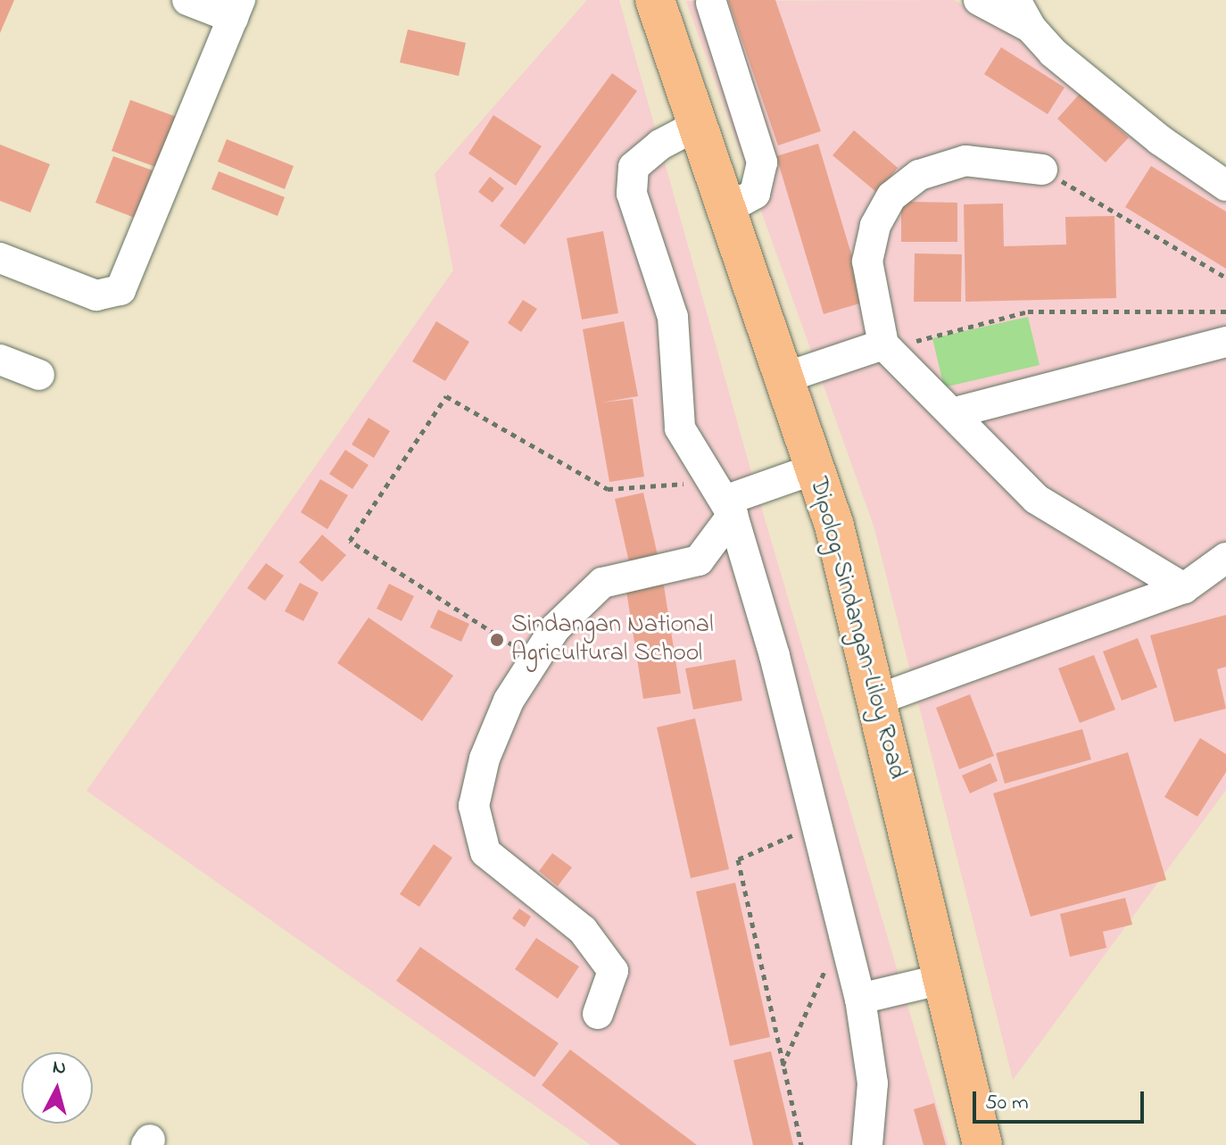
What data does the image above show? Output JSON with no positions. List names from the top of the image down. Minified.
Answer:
{"streets":{"highway":["Dipolog-Sindangan-Liloy Road"]},"places":["Sindangan National Agricultural School"],"scale_bar":"50 m","north":"top"}
